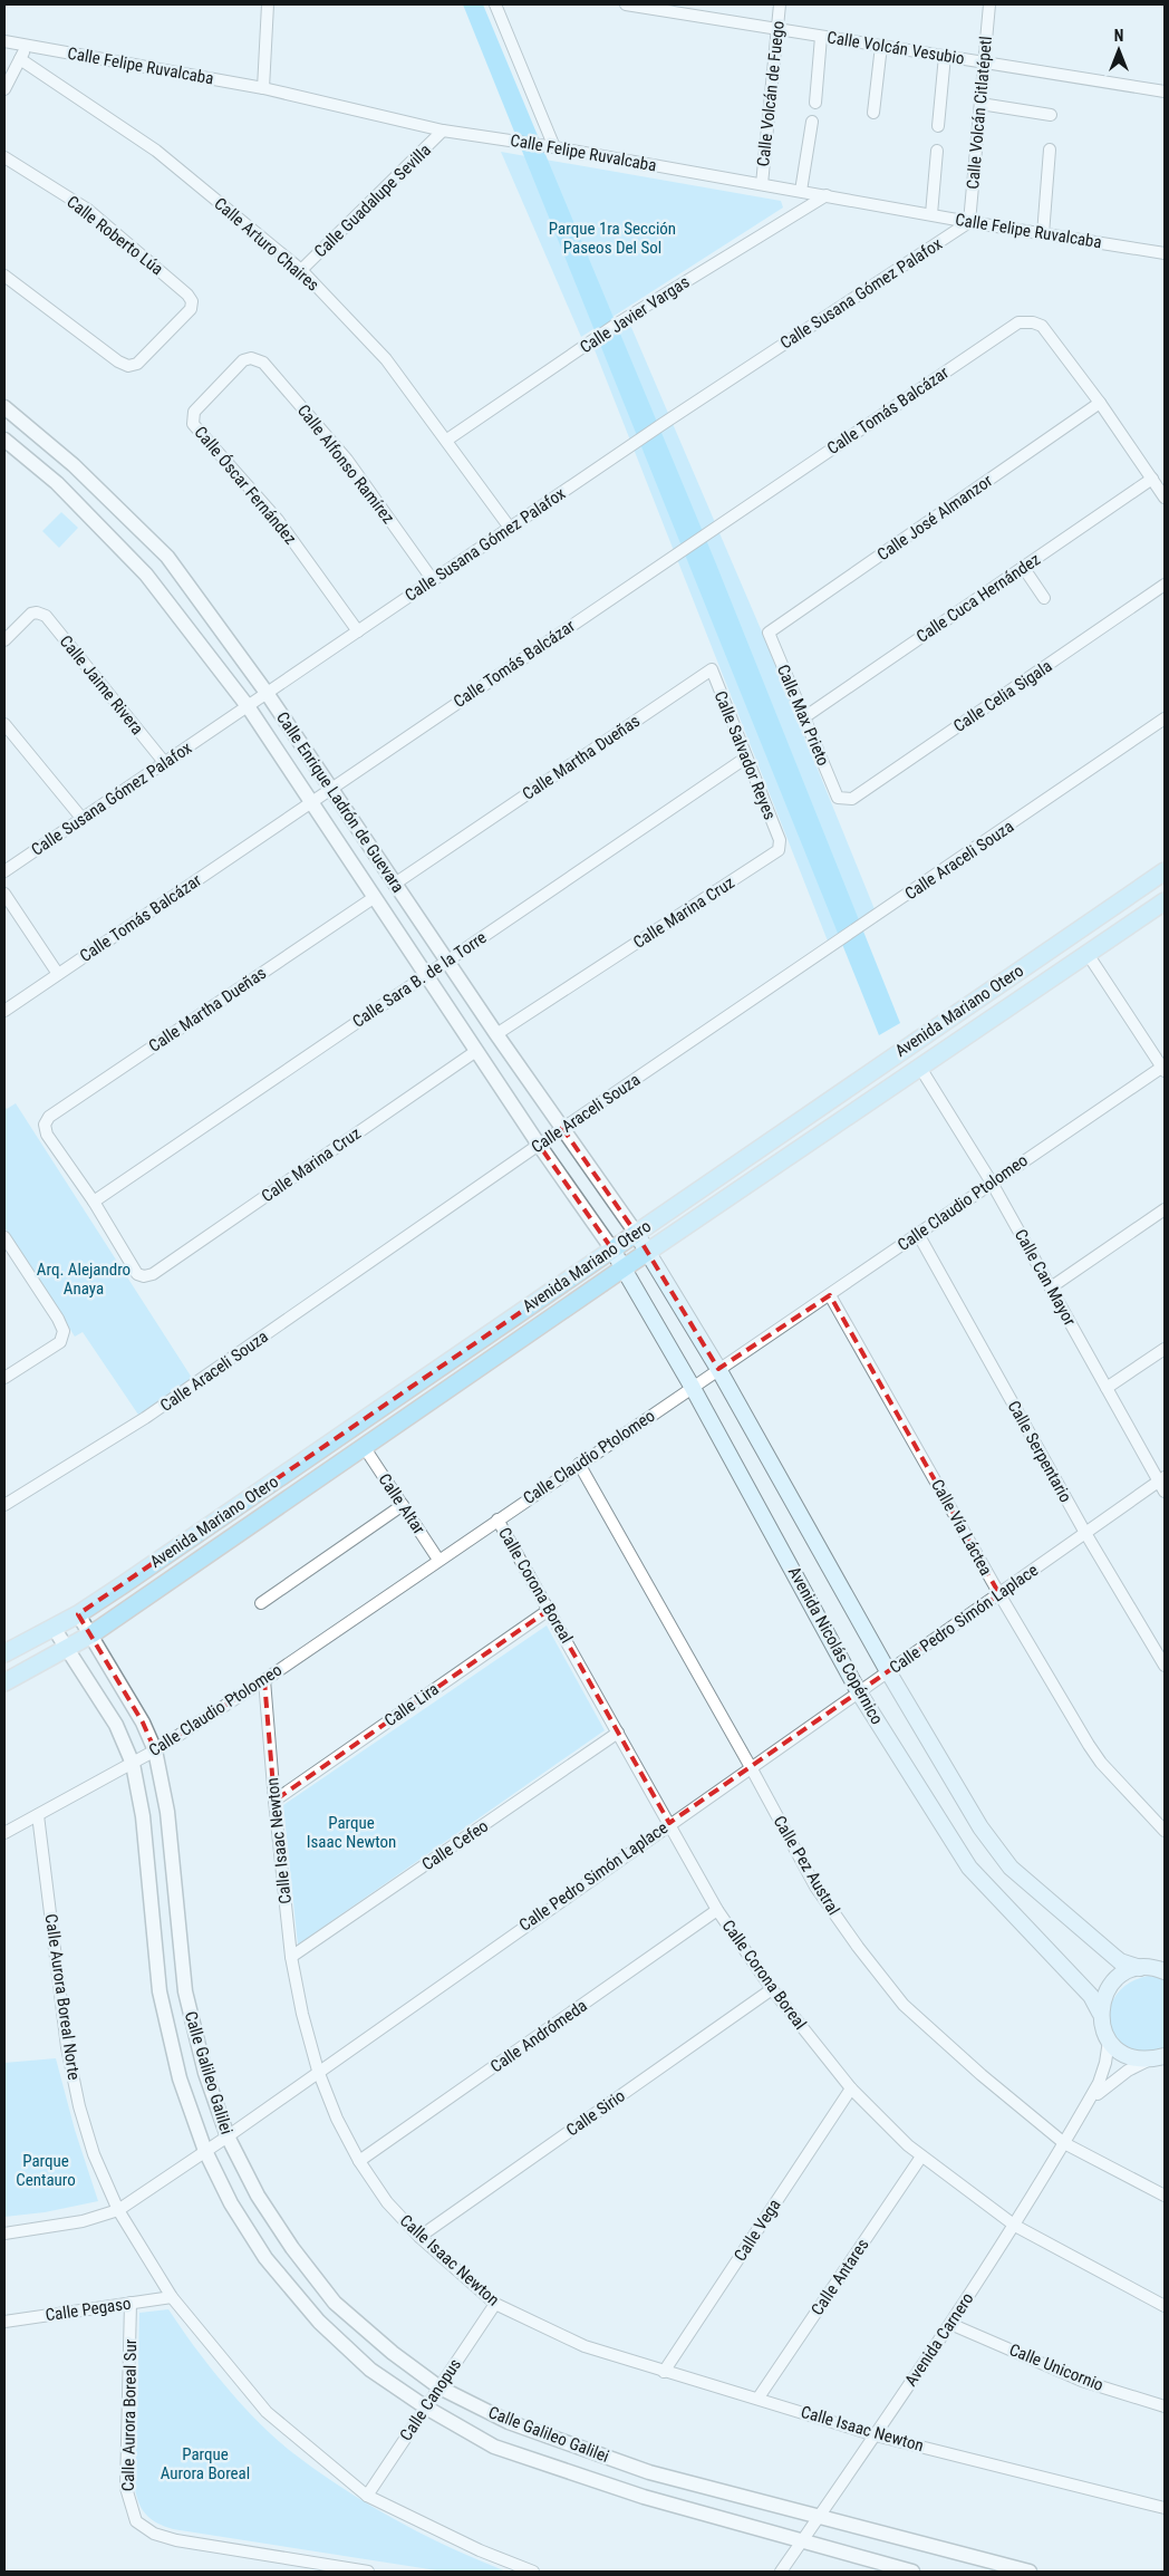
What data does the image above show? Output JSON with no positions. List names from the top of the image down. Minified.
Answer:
{"streets":{"main road":["Avenida Mariano Otero","Avenida Nicolás Copérnico"],"street":["Calle Volcán Vesubio","Calle Felipe Ruvalcaba","Calle Volcán de Fuego","Calle Volcán Citlatépetl","Calle Guadalupe Sevilla","Calle Roberto Lúa","Calle Arturo Chaires","Calle Susana Gómez Palafox","Calle Javier Vargas","Calle Tomás Balcázar","Calle Alfonso Ramírez","Calle Óscar Fernández","Calle José Almanzor","Calle Cuca Hernández","Calle Jaime Rivera","Calle Celia Sigala","Calle Max Prieto","Calle Salvador Reyes","Calle Martha Dueñas","Calle Enrique Ladrón de Guevara","Calle Araceli Souza","Calle Marina Cruz","Calle Sara B. de la Torre","Calle Claudio Ptolomeo","Calle Can Mayor","Calle Serpentario","Calle Altar","Calle Vía Láctea","Calle Corona Boreal","Calle Pedro Simón Laplace","Calle Lira","Calle Isaac Newton","Calle Cefeo","Calle Pez Austral","Calle Aurora Boreal Norte","Calle Andrómeda","Calle Galileo Galilei","Calle Sirio","Calle Vega","Calle Antares","Calle Pegaso","Avenida Carnero","Calle Unicornio","Calle Canopus","Calle Aurora Boreal Sur"]},"crossings":[["Calle Volcán Vesubio","Calle Volcán de Fuego"],["Calle Volcán Vesubio","Calle Volcán Citlatépetl"],["Calle Felipe Ruvalcaba","Calle Volcán de Fuego"],["Calle Felipe Ruvalcaba","Calle Volcán Citlatépetl"],["Calle Felipe Ruvalcaba","Calle Guadalupe Sevilla"],["Calle Felipe Ruvalcaba","Calle Susana Gómez Palafox"],["Calle Felipe Ruvalcaba","Calle Javier Vargas"],["Calle Volcán Citlatépetl","Calle Susana Gómez Palafox"],["Calle Guadalupe Sevilla","Calle Arturo Chaires"],["Calle Arturo Chaires","Calle Susana Gómez Palafox"],["Calle Arturo Chaires","Calle Javier Vargas"],["Calle Susana Gómez Palafox","Calle Alfonso Ramírez"],["Calle Susana Gómez Palafox","Calle Óscar Fernández"],["Calle Susana Gómez Palafox","Calle Jaime Rivera"],["Calle Susana Gómez Palafox","Calle Enrique Ladrón de Guevara"],["Calle Tomás Balcázar","Calle José Almanzor"],["Calle Tomás Balcázar","Calle Enrique Ladrón de Guevara"],["Calle Alfonso Ramírez","Calle Óscar Fernández"],["Calle José Almanzor","Calle Max Prieto"],["Calle Cuca Hernández","Calle Max Prieto"],["Calle Celia Sigala","Calle Max Prieto"],["Calle Salvador Reyes","Calle Martha Dueñas"],["Calle Salvador Reyes","Calle Marina Cruz"],["Calle Salvador Reyes","Calle Sara B. de la Torre"],["Calle Martha Dueñas","Calle Enrique Ladrón de Guevara"],["Calle Martha Dueñas","Calle Marina Cruz"],["Calle Martha Dueñas","Calle Sara B. de la Torre"],["Calle Enrique Ladrón de Guevara","Calle Araceli Souza"],["Calle Enrique Ladrón de Guevara","Calle Marina Cruz"],["Calle Enrique Ladrón de Guevara","Calle Sara B. de la Torre"],["Calle Enrique Ladrón de Guevara","Avenida Mariano Otero"],["Calle Enrique Ladrón de Guevara","Avenida Nicolás Copérnico"],["Calle Marina Cruz","Calle Sara B. de la Torre"],["Avenida Mariano Otero","Calle Can Mayor"],["Avenida Mariano Otero","Calle Altar"],["Avenida Mariano Otero","Avenida Nicolás Copérnico"],["Avenida Mariano Otero","Calle Galileo Galilei"],["Calle Claudio Ptolomeo","Calle Can Mayor"],["Calle Claudio Ptolomeo","Calle Serpentario"],["Calle Claudio Ptolomeo","Calle Altar"],["Calle Claudio Ptolomeo","Calle Vía Láctea"],["Calle Claudio Ptolomeo","Calle Corona Boreal"],["Calle Claudio Ptolomeo","Avenida Nicolás Copérnico"],["Calle Claudio Ptolomeo","Calle Isaac Newton"],["Calle Claudio Ptolomeo","Calle Pez Austral"],["Calle Claudio Ptolomeo","Calle Aurora Boreal Norte"],["Calle Claudio Ptolomeo","Calle Galileo Galilei"],["Calle Can Mayor","Calle Pedro Simón Laplace"],["Calle Serpentario","Calle Pedro Simón Laplace"],["Calle Vía Láctea","Calle Pedro Simón Laplace"],["Calle Corona Boreal","Calle Pedro Simón Laplace"],["Calle Corona Boreal","Calle Lira"],["Calle Corona Boreal","Calle Cefeo"],["Calle Corona Boreal","Calle Andrómeda"],["Calle Corona Boreal","Calle Sirio"],["Calle Corona Boreal","Calle Vega"],["Calle Corona Boreal","Calle Antares"],["Calle Corona Boreal","Avenida Carnero"],["Calle Pedro Simón Laplace","Avenida Nicolás Copérnico"],["Calle Pedro Simón Laplace","Calle Isaac Newton"],["Calle Pedro Simón Laplace","Calle Pez Austral"],["Calle Pedro Simón Laplace","Calle Aurora Boreal Norte"],["Calle Pedro Simón Laplace","Calle Galileo Galilei"],["Avenida Nicolás Copérnico","Avenida Carnero"],["Calle Lira","Calle Isaac Newton"],["Calle Isaac Newton","Calle Cefeo"],["Calle Isaac Newton","Calle Andrómeda"],["Calle Isaac Newton","Calle Sirio"],["Calle Isaac Newton","Calle Vega"],["Calle Isaac Newton","Calle Antares"],["Calle Isaac Newton","Avenida Carnero"],["Calle Isaac Newton","Calle Canopus"],["Calle Pez Austral","Avenida Carnero"],["Calle Aurora Boreal Norte","Calle Pegaso"],["Calle Aurora Boreal Norte","Calle Canopus"],["Calle Galileo Galilei","Avenida Carnero"],["Calle Galileo Galilei","Calle Canopus"],["Calle Pegaso","Calle Aurora Boreal Sur"],["Avenida Carnero","Calle Unicornio"]],"parks":["Parque 1ra Sección Paseos Del Sol","Arq. Alejandro Anaya","Parque Isaac Newton","Parque Centauro","Parque Aurora Boreal"],"north":"top"}
